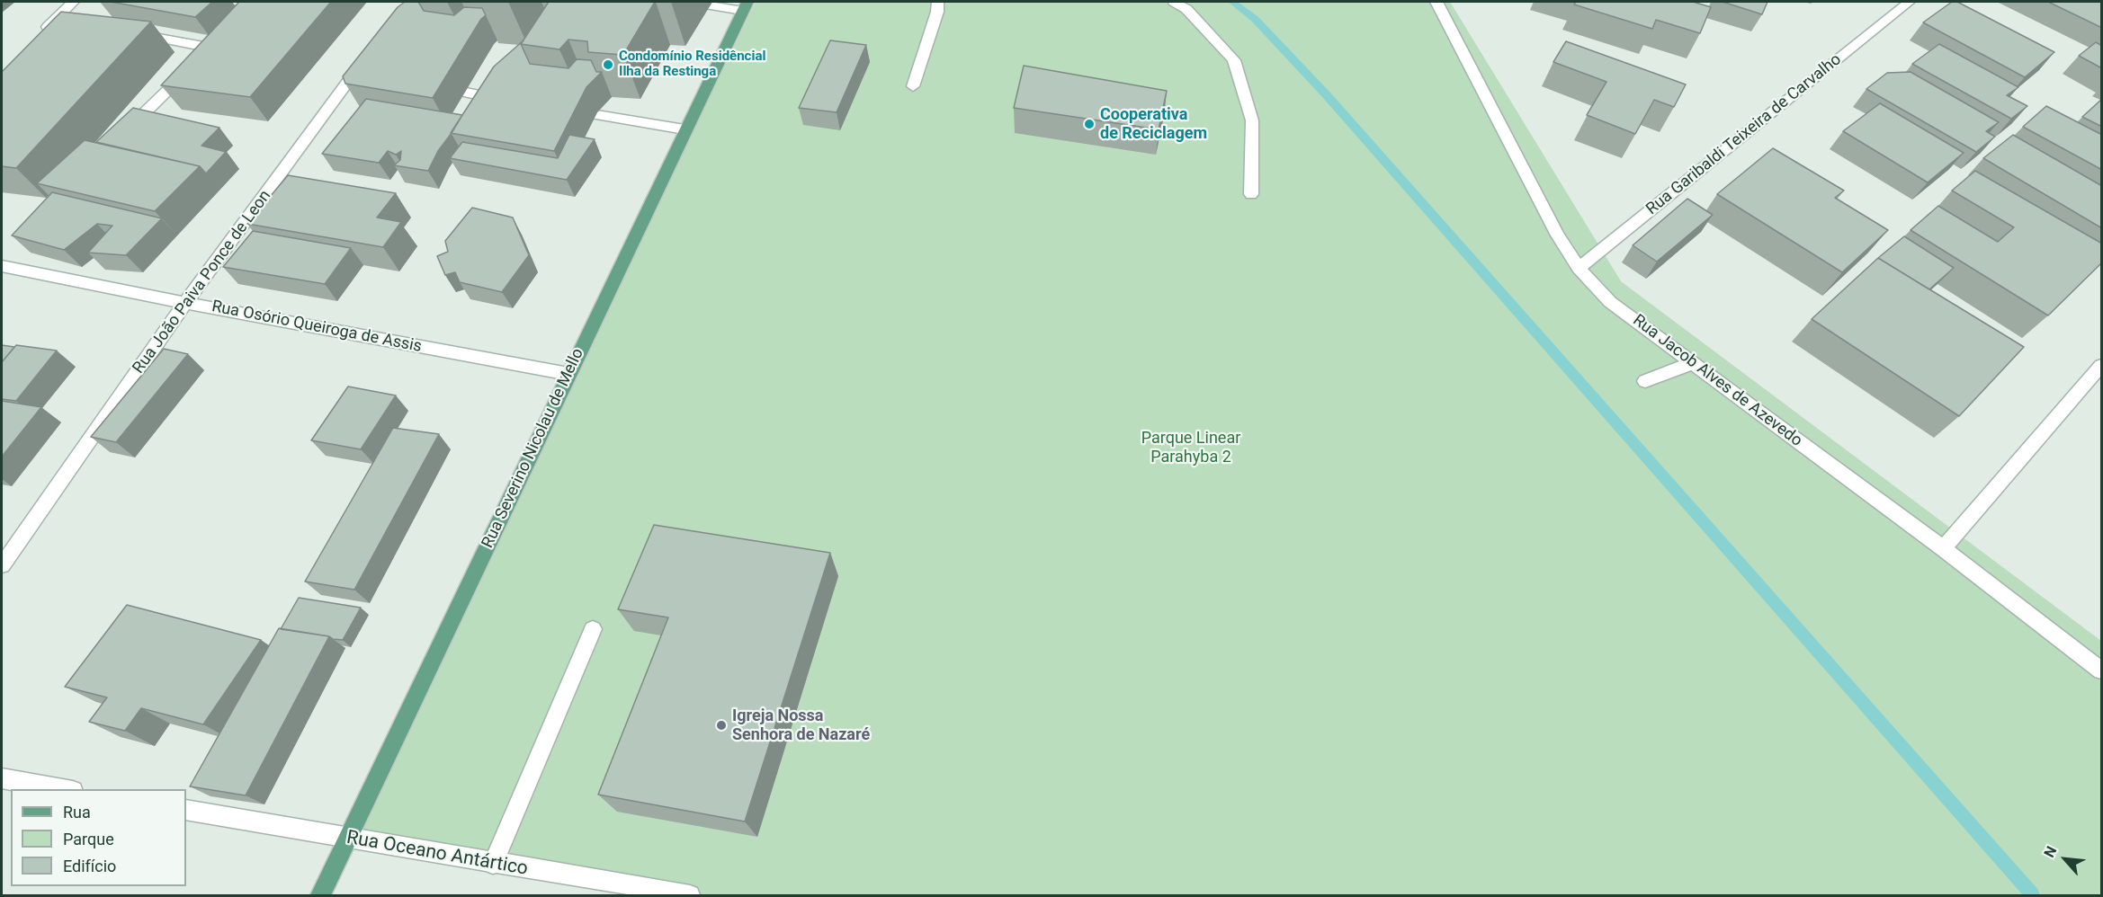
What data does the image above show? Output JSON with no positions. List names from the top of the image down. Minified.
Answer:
{"streets":{"main road":["Rua Severino Nicolau de Mello"],"street":["Rua Garibaldi Teixeira de Carvalho","Rua João Paiva Ponce de Leon","Rua Osório Queiroga de Assis","Rua Jacob Alves de Azevedo","Rua Oceano Antártico"]},"crossings":[["Rua Garibaldi Teixeira de Carvalho","Rua Jacob Alves de Azevedo"],["Rua João Paiva Ponce de Leon","Rua Osório Queiroga de Assis"],["Rua Osório Queiroga de Assis","Rua Severino Nicolau de Mello"],["Rua Severino Nicolau de Mello","Rua Oceano Antártico"]],"parks":["Parque Linear Parahyba 2"],"places":["Condomínio Residêncial Ilha da Restinga","Cooperativa de Reciclagem","Igreja Nossa Senhora de Nazaré"],"legend":["Rua","Parque","Edifício"],"north":"top left"}
